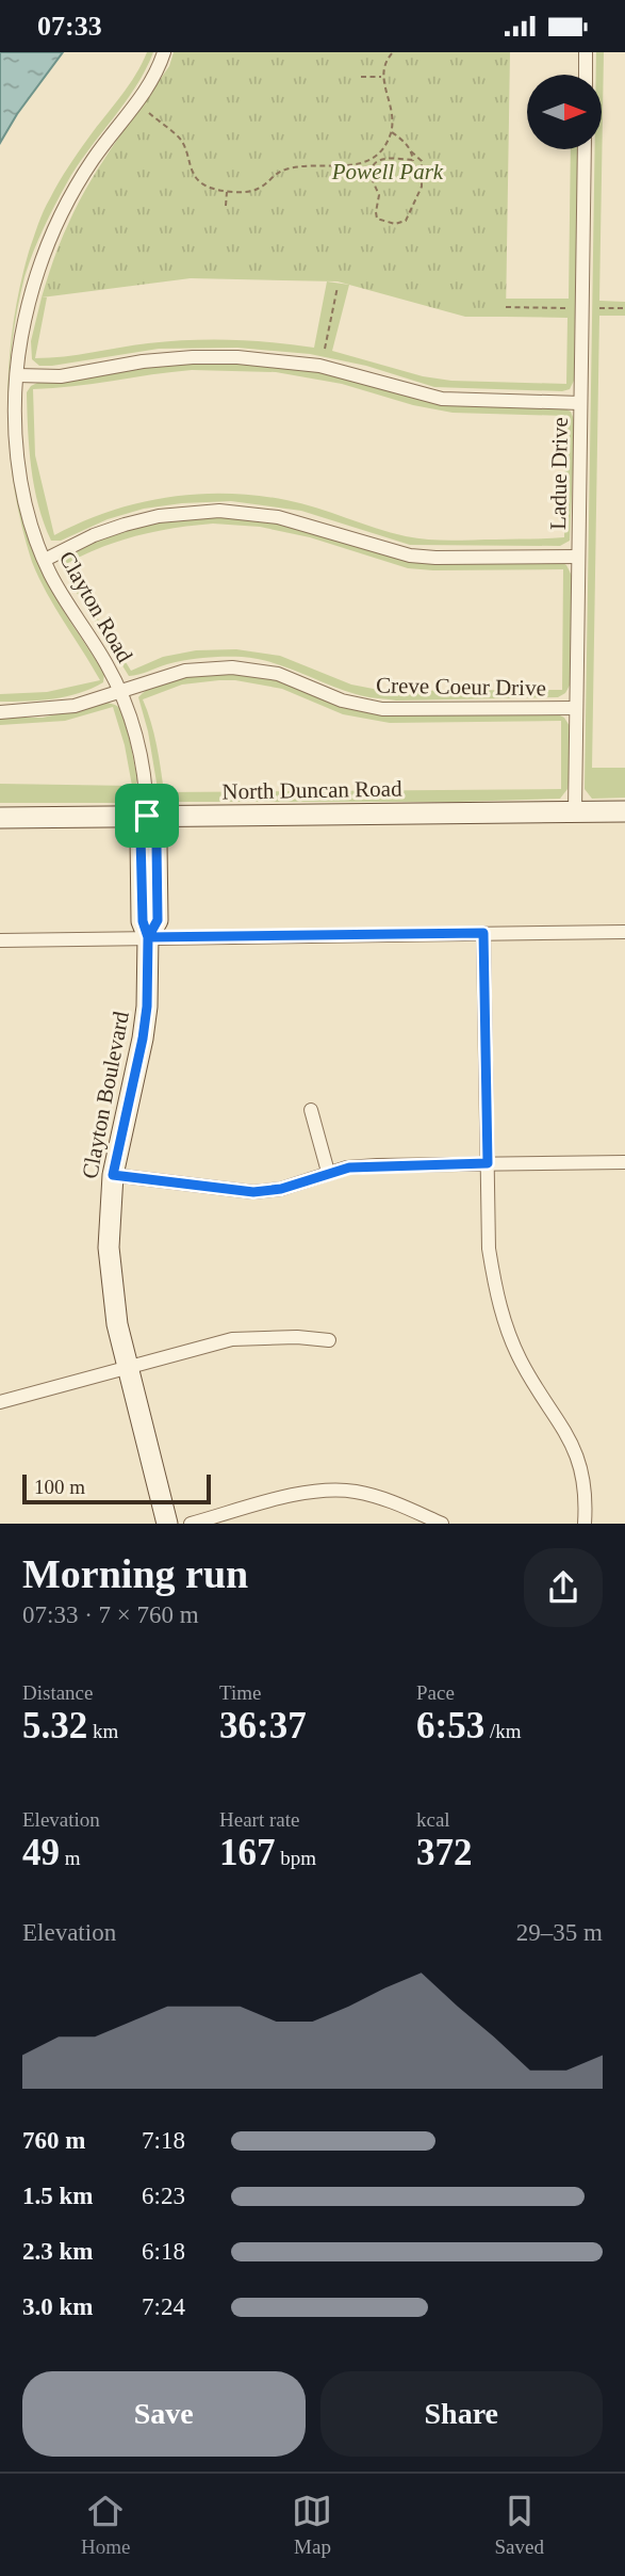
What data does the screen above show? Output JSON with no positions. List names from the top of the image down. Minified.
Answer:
{"streets":{"street":["Ladue Drive","Clayton Road","Creve Coeur Drive","North Duncan Road","Clayton Boulevard"]},"crossings":[["Ladue Drive","Creve Coeur Drive"],["Ladue Drive","North Duncan Road"],["Clayton Road","Creve Coeur Drive"],["Clayton Road","North Duncan Road"],["Clayton Road","Clayton Boulevard"],["North Duncan Road","Clayton Boulevard"]],"parks":["Powell Park"],"scale_bar":"100 m","north":"right","page":{"status":"07:33","scale":"100 m","heading":["Morning run","07:33 · 7 × 760 m"],"stats":[["Distance","5.32 km"],["Time","36:37"],["Pace","6:53 /km"],["Elevation","49 m"],["Heart rate","167 bpm"],["kcal","372"]],"chart":["Elevation","29–35 m"],"list":[{"name":"760 m","note":"7:18"},{"name":"1.5 km","note":"6:23"},{"name":"2.3 km","note":"6:18"},{"name":"3.0 km","note":"7:24"}],"buttons":["Save","Share"],"tabs":["Home","Map","Saved"]}}
